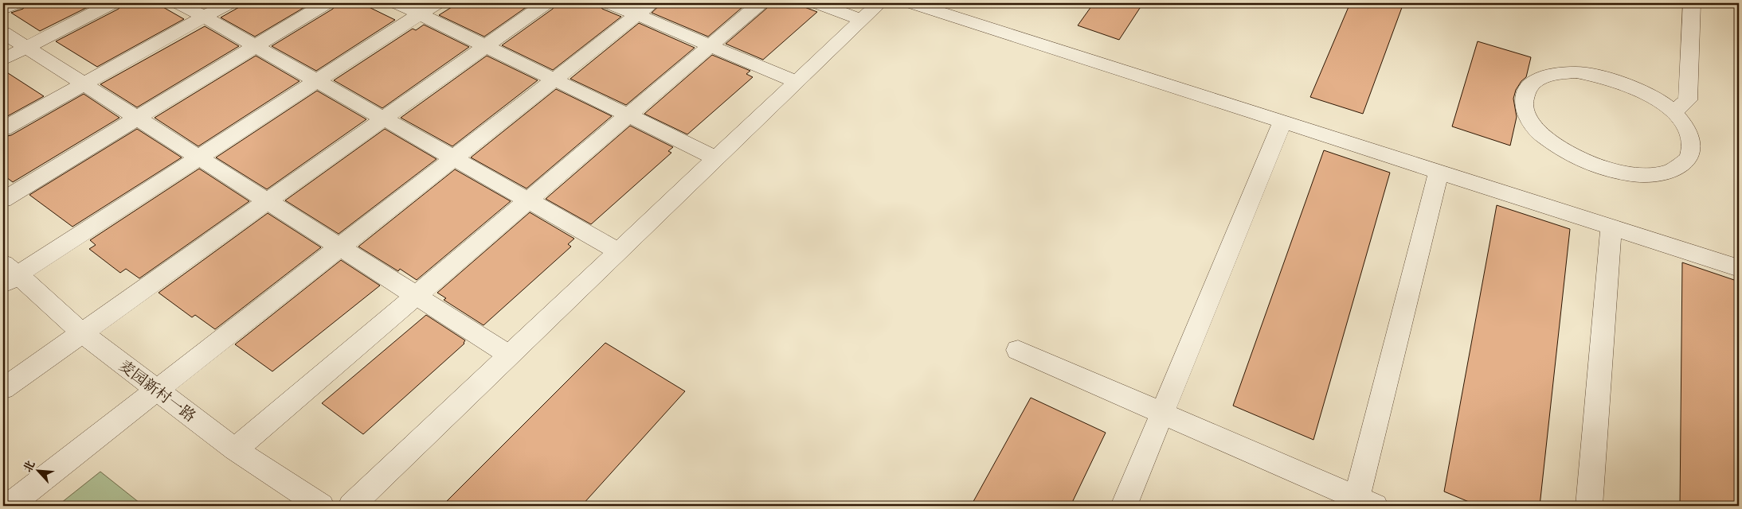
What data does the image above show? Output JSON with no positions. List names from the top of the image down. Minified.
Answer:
{"streets":{"street":["麦园新村一路"]},"north":"top left"}
